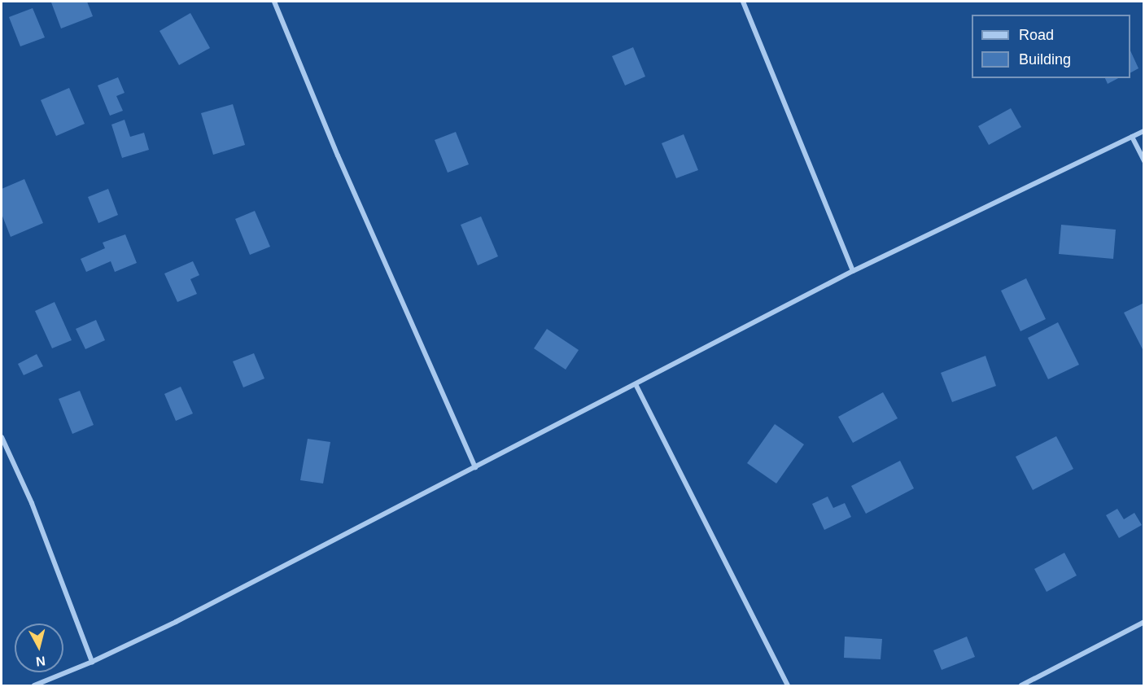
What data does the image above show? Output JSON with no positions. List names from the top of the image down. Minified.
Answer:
{"legend":["Road","Building"],"north":"bottom"}
